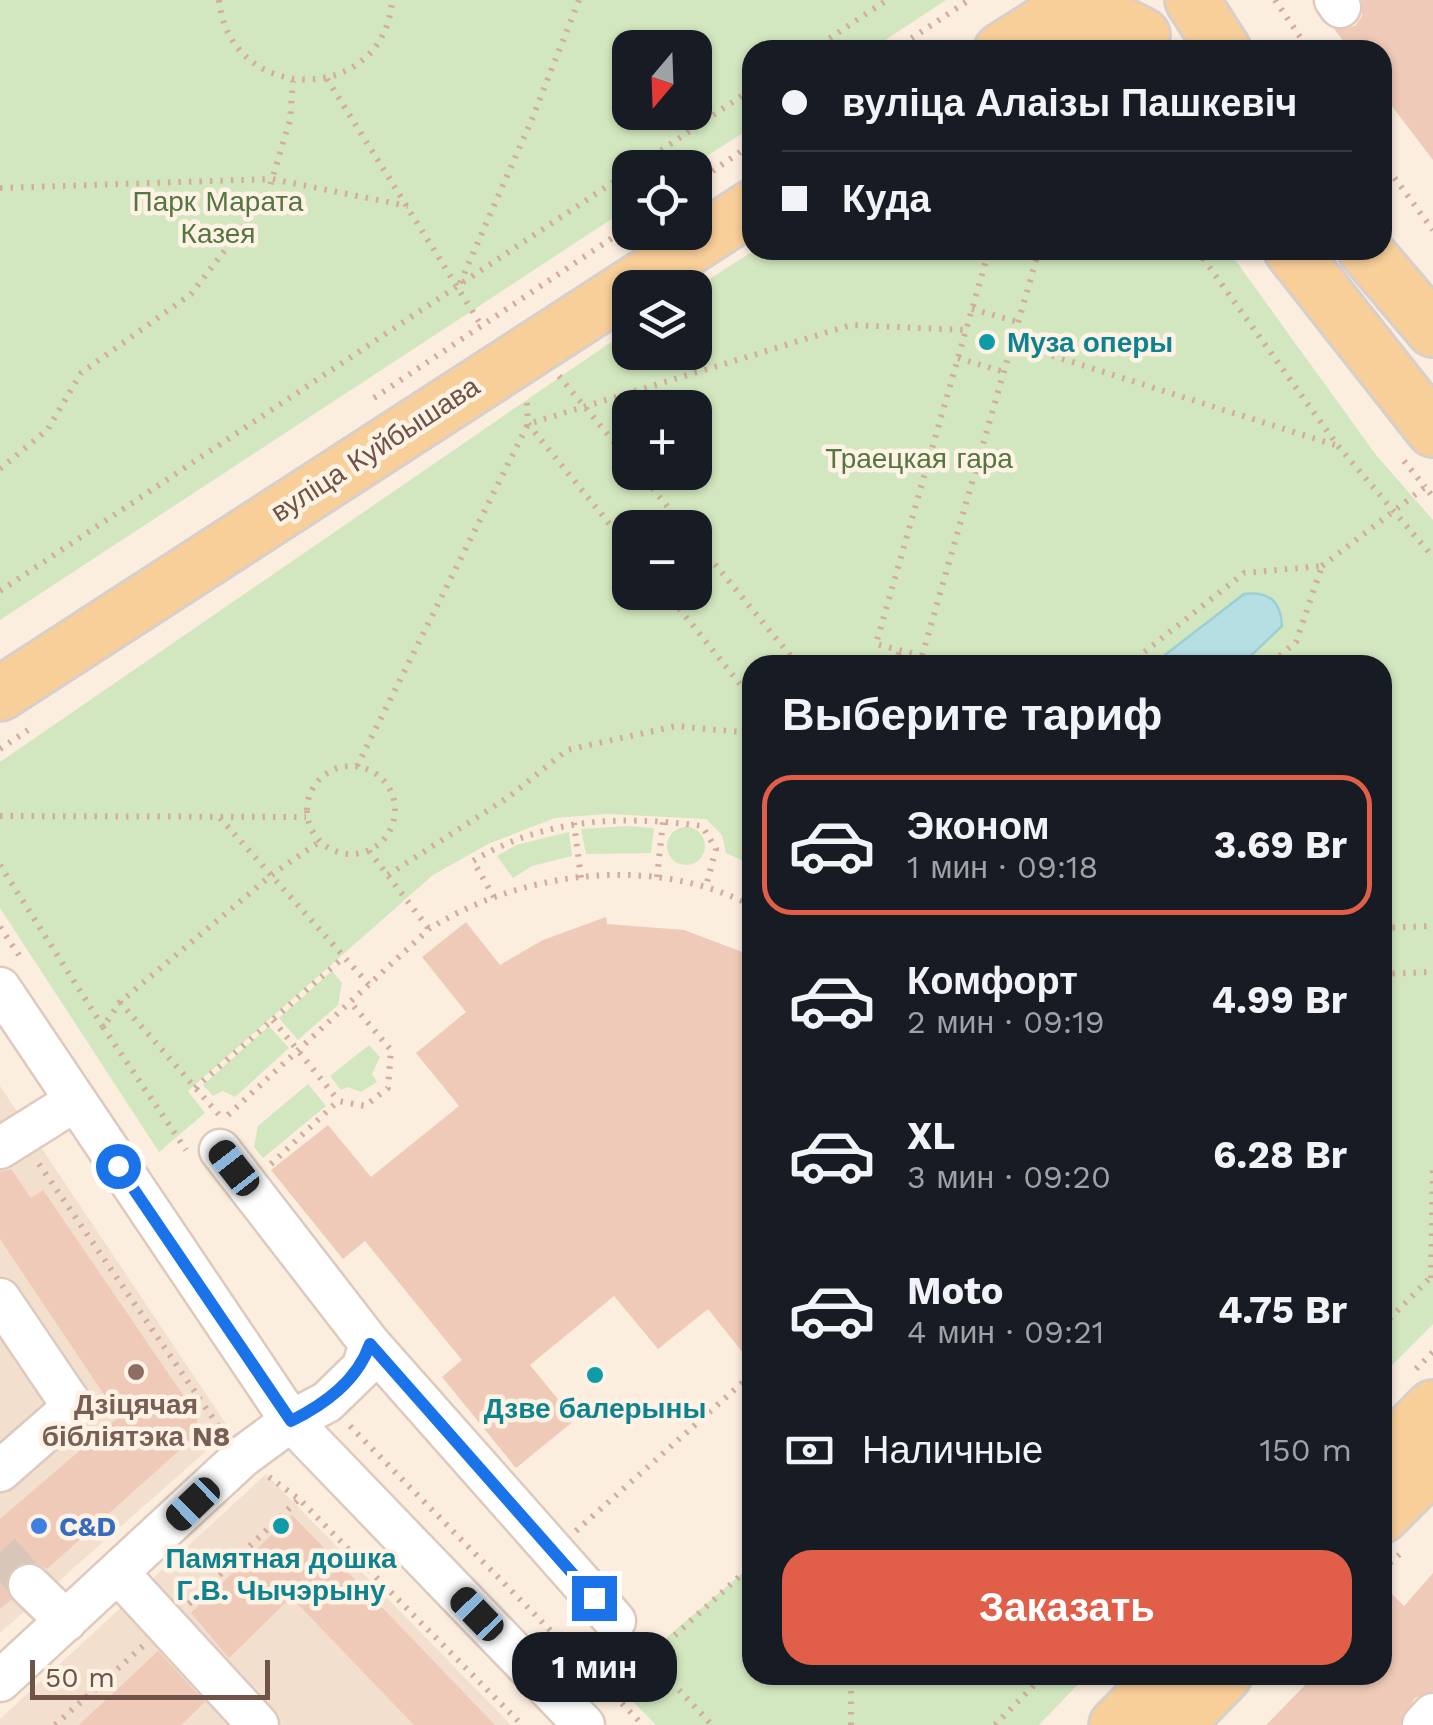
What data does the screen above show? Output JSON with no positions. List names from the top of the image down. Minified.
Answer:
{"streets":{"main road":["вуліца Куйбышава"]},"parks":["Парк Марата Казея","Траецкая гара"],"places":["Муза оперы","Дзіцячая бібліятэка N8","Дзве балерыны","C&D","Памятная дошка Г.В. Чычэрыну"],"scale_bar":"50 m","north":"bottom","page":{"map_buttons":["+","−"],"banner":["вуліца Алаізы Пашкевіч","Куда"],"heading":"Выберите тариф","list":[{"name":"Эконом","note":"1 мин · 09:18","value":"3.69 Br"},{"name":"Комфорт","note":"2 мин · 09:19","value":"4.99 Br"},{"name":"XL","note":"3 мин · 09:20","value":"6.28 Br"},{"name":"Moto","note":"4 мин · 09:21","value":"4.75 Br"}],"pay":["Наличные","150 m"],"buttons":"Заказать","bubble":"1 мин","scale":"50 m"}}
